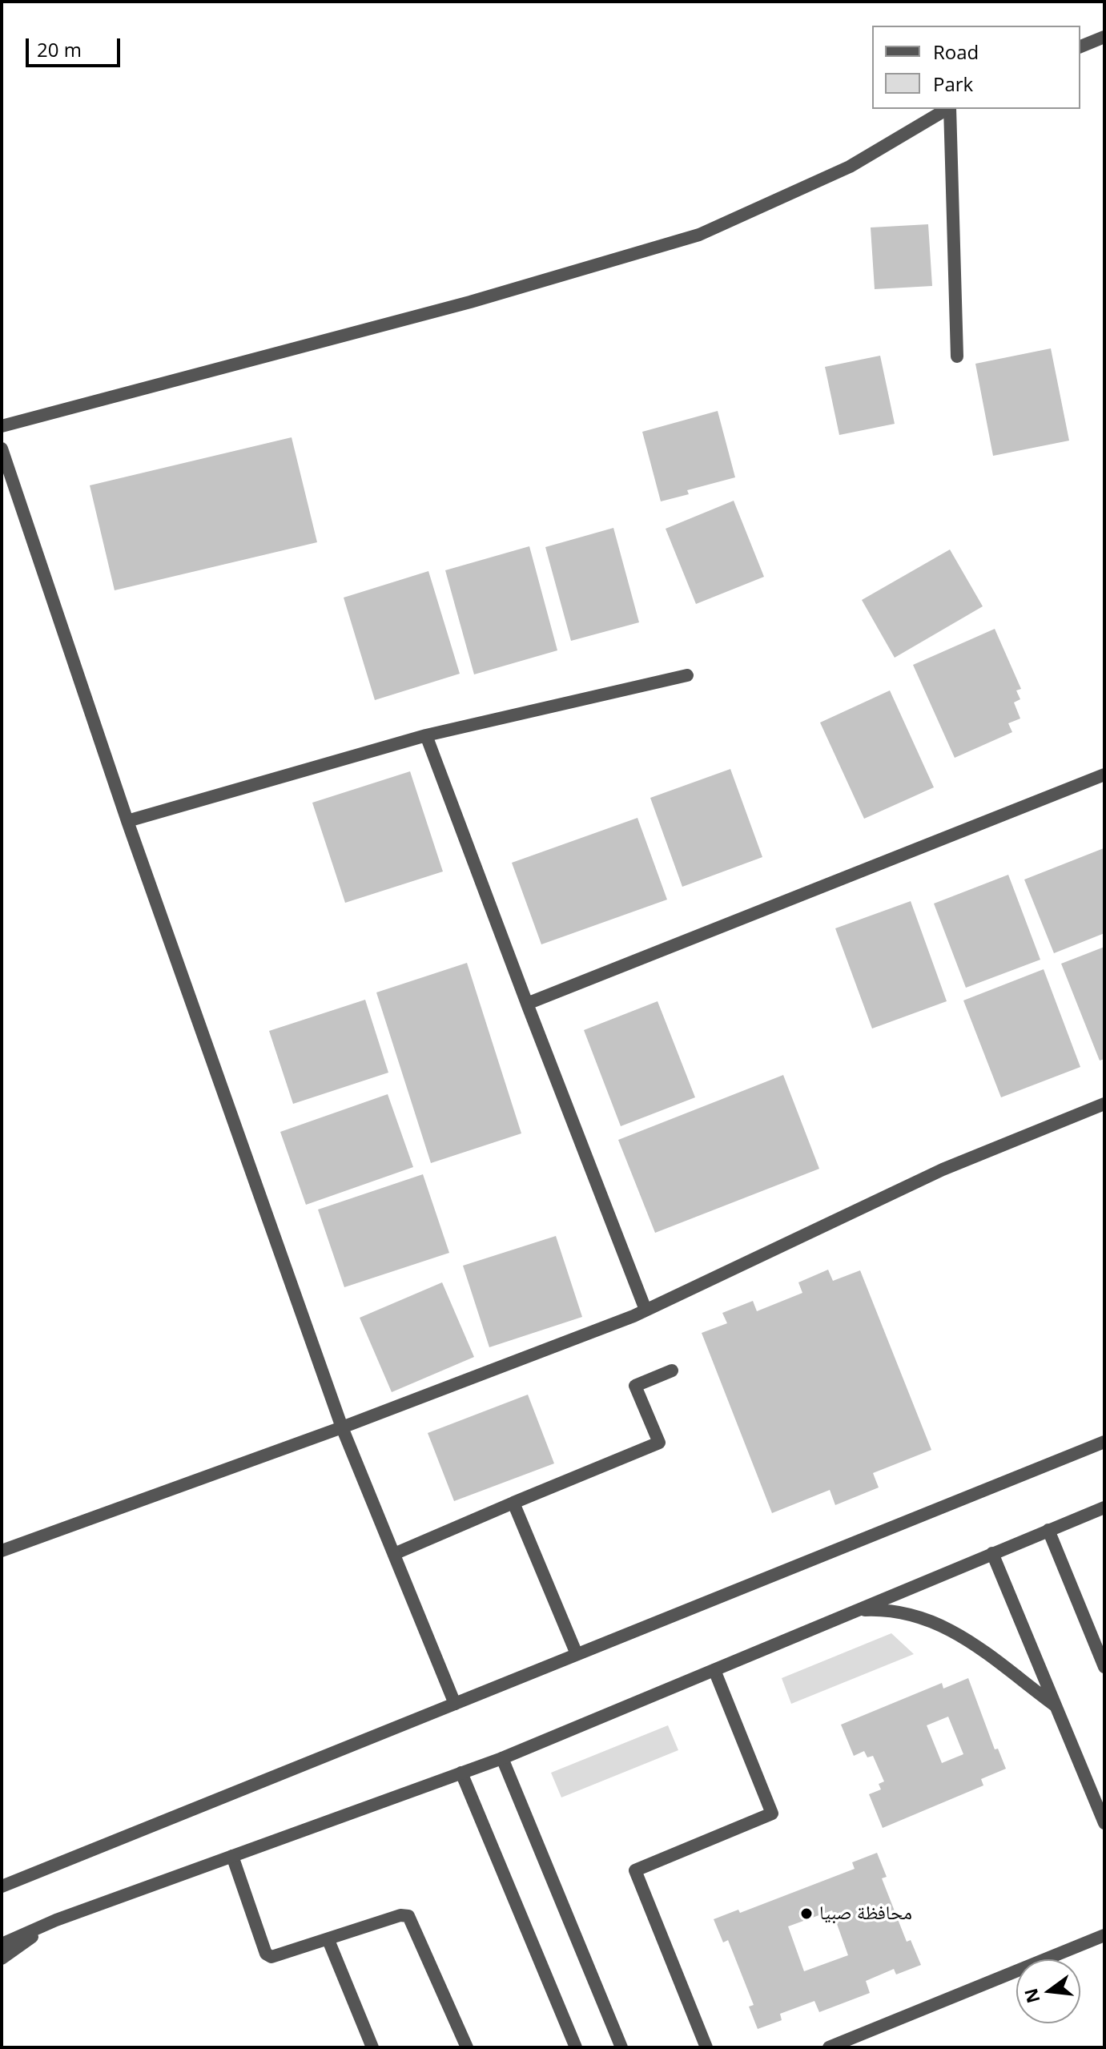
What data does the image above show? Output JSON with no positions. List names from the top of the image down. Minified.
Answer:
{"places":["محافظة صبيا"],"legend":["Road","Park"],"scale_bar":"20 m","north":"left"}
